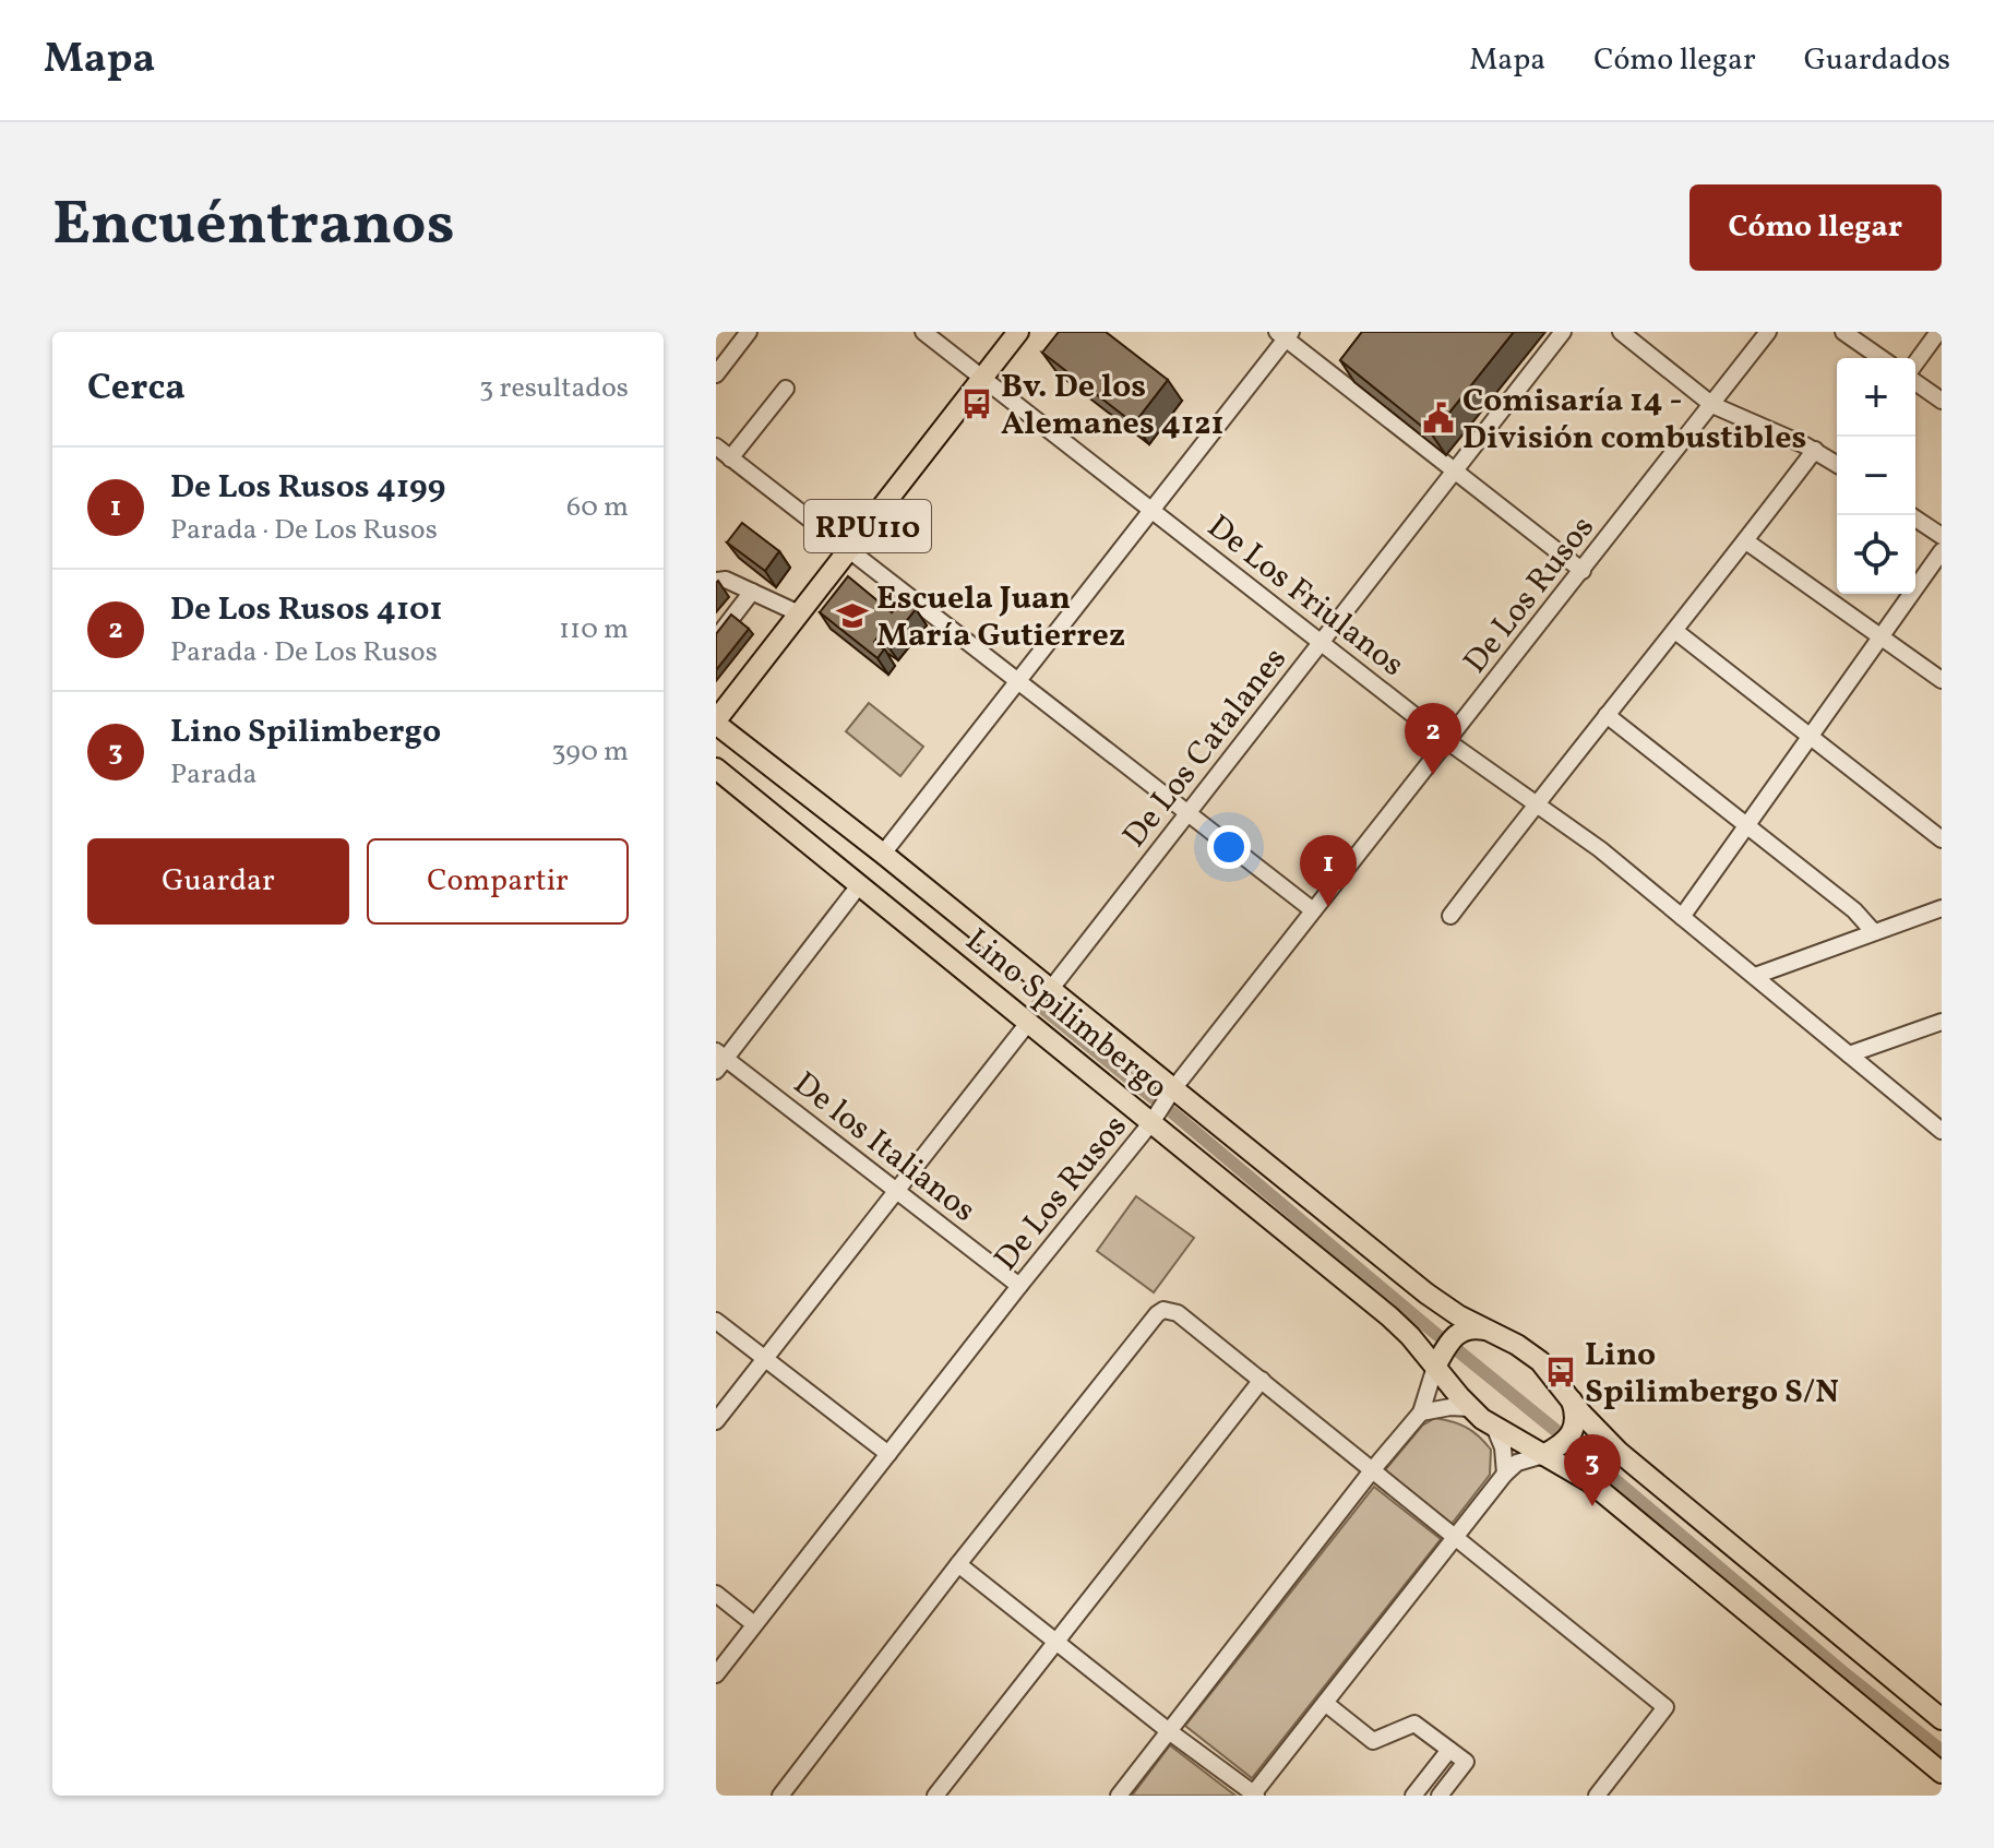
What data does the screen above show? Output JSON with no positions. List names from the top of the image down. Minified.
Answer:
{"streets":{"main road":["RPU110","Lino Spilimbergo"],"street":["De Los Rusos","De Los Friulanos","De Los Catalanes","De los Italianos"]},"crossings":[["RPU110","De Los Friulanos"],["RPU110","Lino Spilimbergo"],["De Los Rusos","De Los Friulanos"],["De Los Rusos","Lino Spilimbergo"],["De Los Rusos","De los Italianos"],["De Los Friulanos","De Los Catalanes"],["De Los Catalanes","Lino Spilimbergo"]],"places":{"bus stop":["Bv. De los Alemanes 4121","Lino Spilimbergo S/N"],"public building":["Comisaría 14 - División combustibles"],"school or university":["Escuela Juan María Gutierrez"]},"page":{"header":"Mapa","nav":["Mapa","Cómo llegar","Guardados"],"title":"Encuéntranos","buttons":["Cómo llegar",["Guardar","Compartir"]],"heading":["Cerca","3 resultados"],"map_buttons":["+","−"],"list":[{"mark":"1","name":"De Los Rusos 4199","note":"Parada · De Los Rusos","value":"60 m"},{"mark":"2","name":"De Los Rusos 4101","note":"Parada · De Los Rusos","value":"110 m"},{"mark":"3","name":"Lino Spilimbergo","note":"Parada","value":"390 m"}],"pins":["2","1","3"]}}
